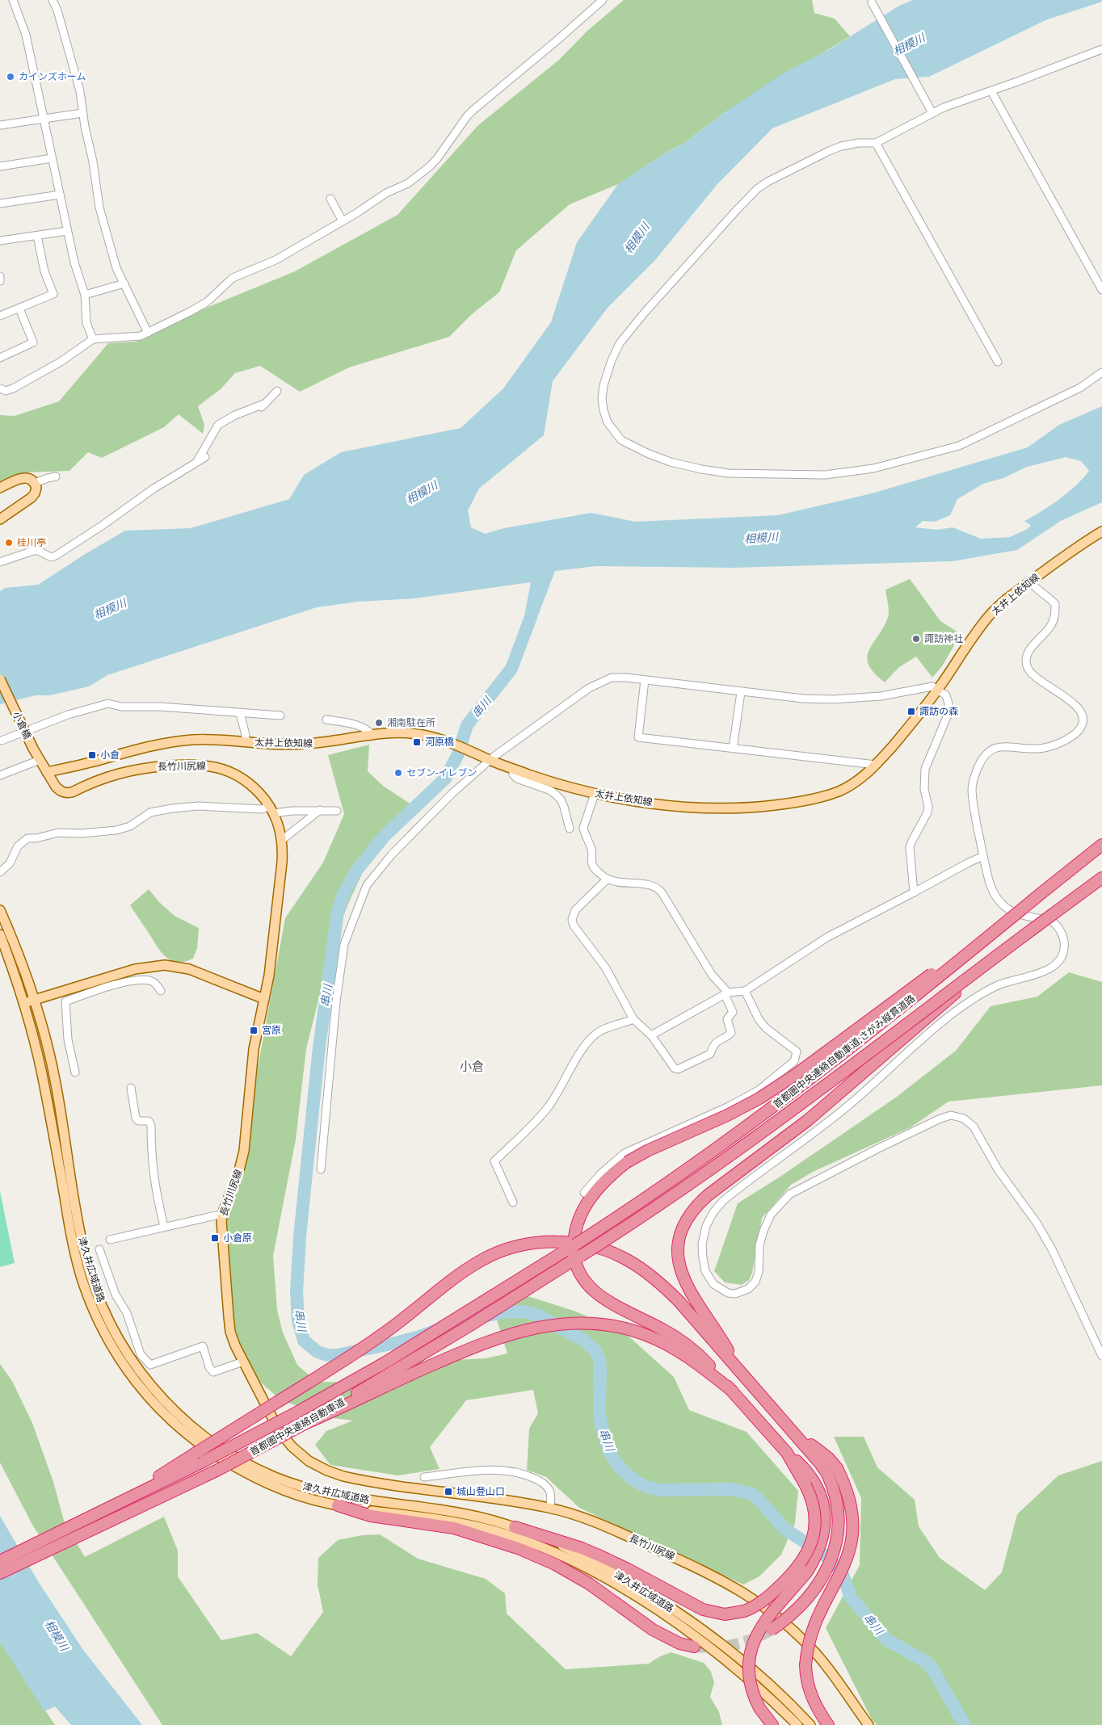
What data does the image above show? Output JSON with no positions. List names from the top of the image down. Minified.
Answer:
{"streets":{"highway":["首都圏中央連絡自動車道;さがみ縦貫道路","首都圏中央連絡自動車道"],"main road":["太井上依知線","小倉橋","長竹川尻線","津久井広域道路"]},"crossings":[["太井上依知線","長竹川尻線"],["小倉橋","長竹川尻線"],["首都圏中央連絡自動車道;さがみ縦貫道路","首都圏中央連絡自動車道"]],"districts":["小倉"],"water":["相模川","串川"],"places":{"other":["カインズホーム","桂川亭","諏訪神社","湘南駐在所","セブン-イレブン"],"transit":["諏訪の森","河原橋","小倉","宮原","小倉原","城山登山口"]}}
